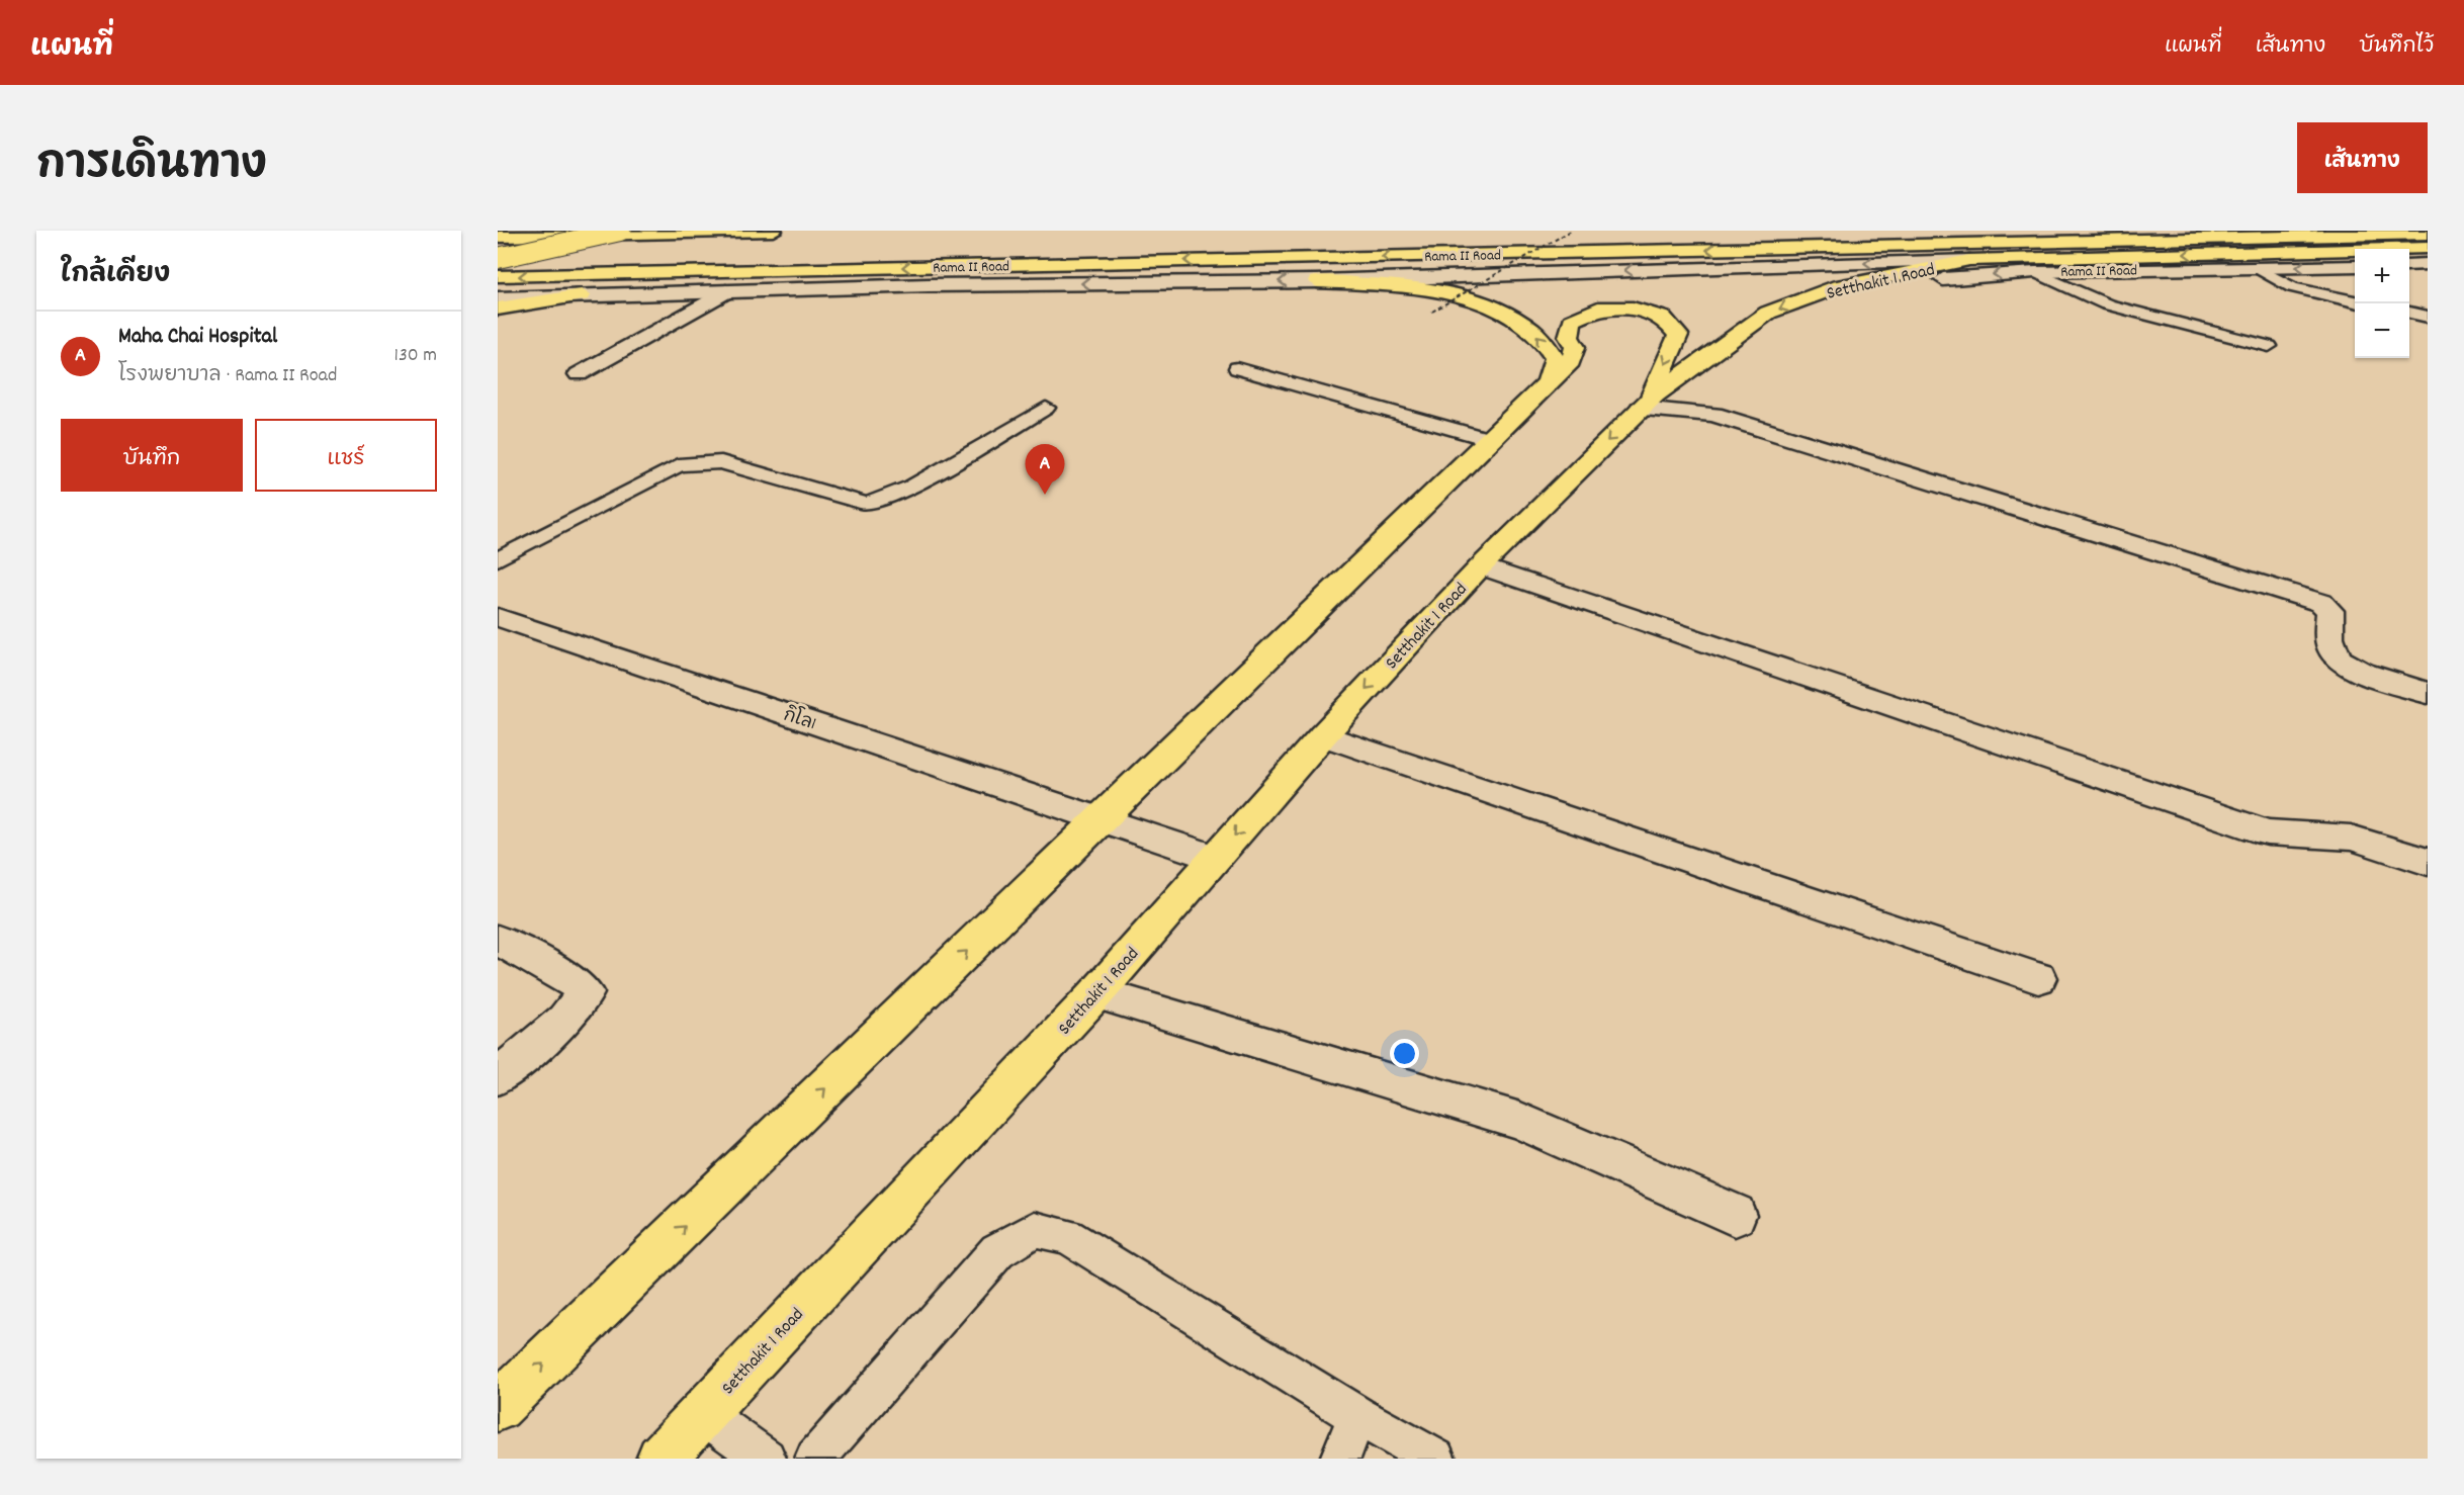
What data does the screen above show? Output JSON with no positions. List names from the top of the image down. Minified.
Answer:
{"streets":{"main road":["Rama II Road","Setthakit 1 Road"],"street":["กิโล1"]},"crossings":[["Rama II Road","Setthakit 1 Road"],["Setthakit 1 Road","กิโล1"]],"one_way":["Rama II Road"],"page":{"header":"แผนที่","nav":["แผนที่","เส้นทาง","บันทึกไว้"],"title":"การเดินทาง","buttons":["เส้นทาง",["บันทึก","แชร์"]],"heading":"ใกล้เคียง","map_buttons":["+","−"],"list":[{"mark":"A","name":"Maha Chai Hospital","note":"โรงพยาบาล · Rama II Road","value":"130 m"}],"pins":"A"}}
